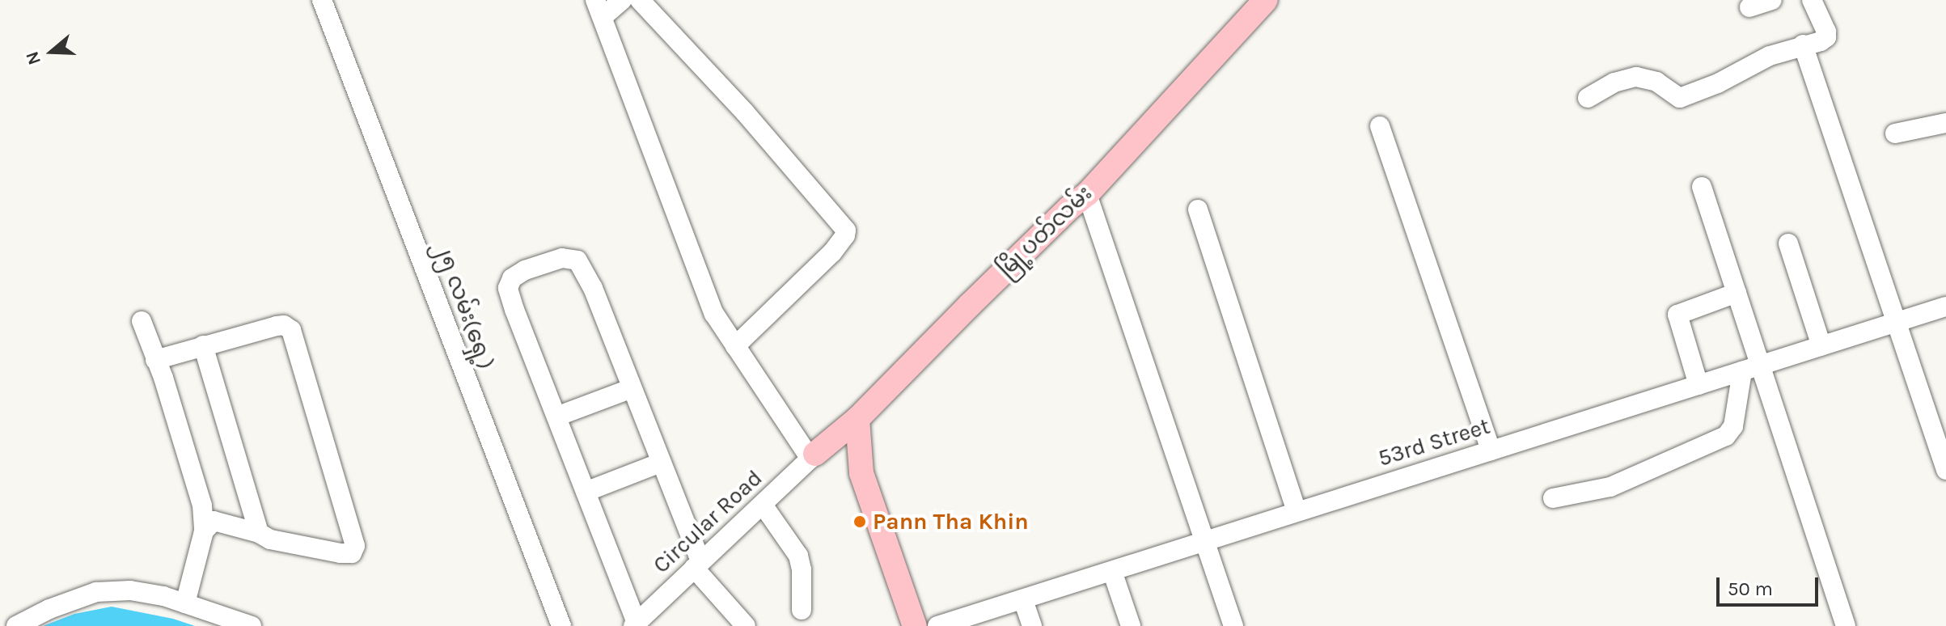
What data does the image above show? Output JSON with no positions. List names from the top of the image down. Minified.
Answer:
{"streets":{"main road":["မြို့ပတ်လမ်း"],"street":["၂၅ လမ်း(ရှေ့)","53rd Street","Circular Road"]},"crossings":[["မြို့ပတ်လမ်း","Circular Road"]],"places":["Pann Tha Khin"],"scale_bar":"50 m","north":"left"}
